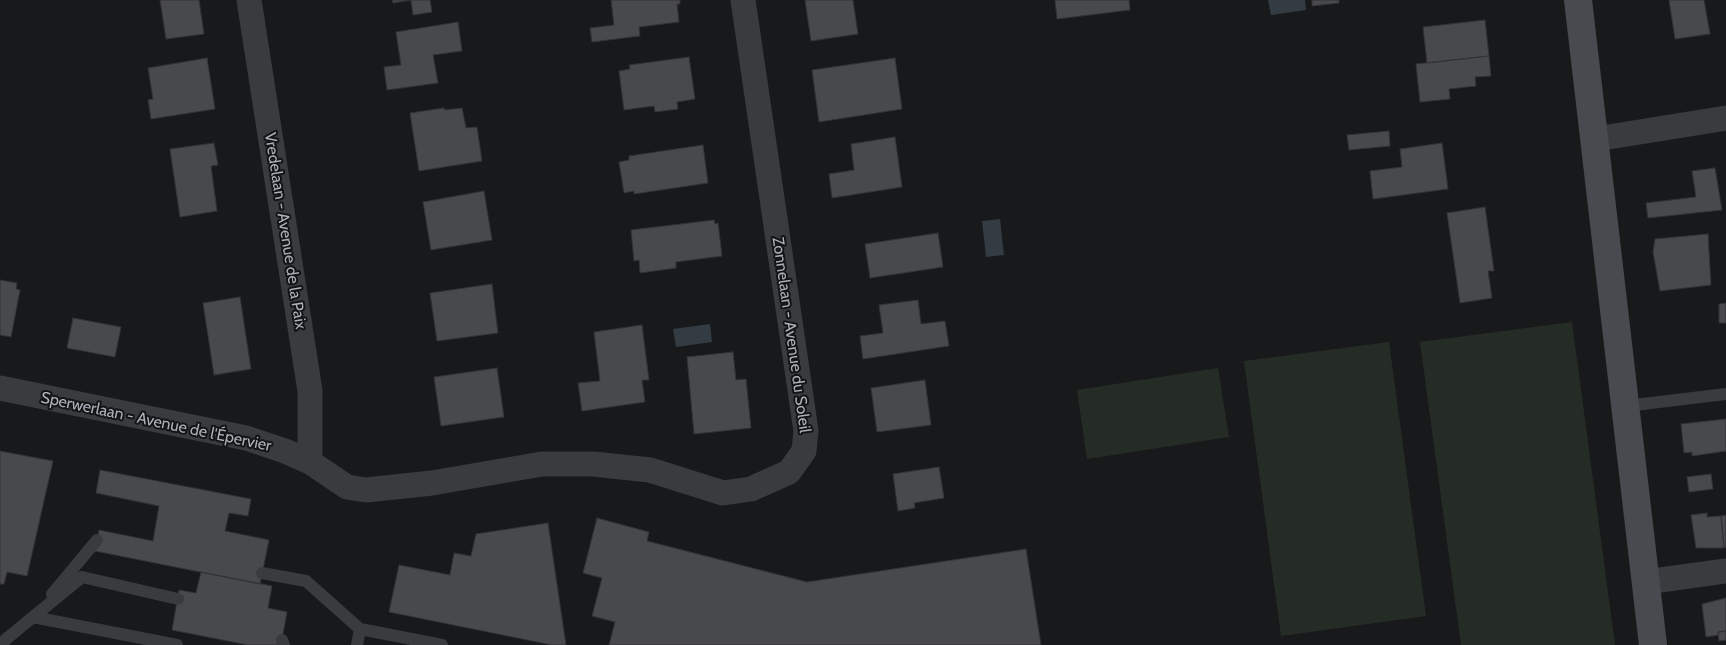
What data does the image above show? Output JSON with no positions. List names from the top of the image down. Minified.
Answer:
{"streets":{"street":["Vredelaan - Avenue de la Paix","Zonnelaan - Avenue du Soleil","Sperwerlaan - Avenue de l'Épervier"]},"crossings":[["Vredelaan - Avenue de la Paix","Zonnelaan - Avenue du Soleil"],["Vredelaan - Avenue de la Paix","Sperwerlaan - Avenue de l'Épervier"],["Zonnelaan - Avenue du Soleil","Sperwerlaan - Avenue de l'Épervier"]]}
